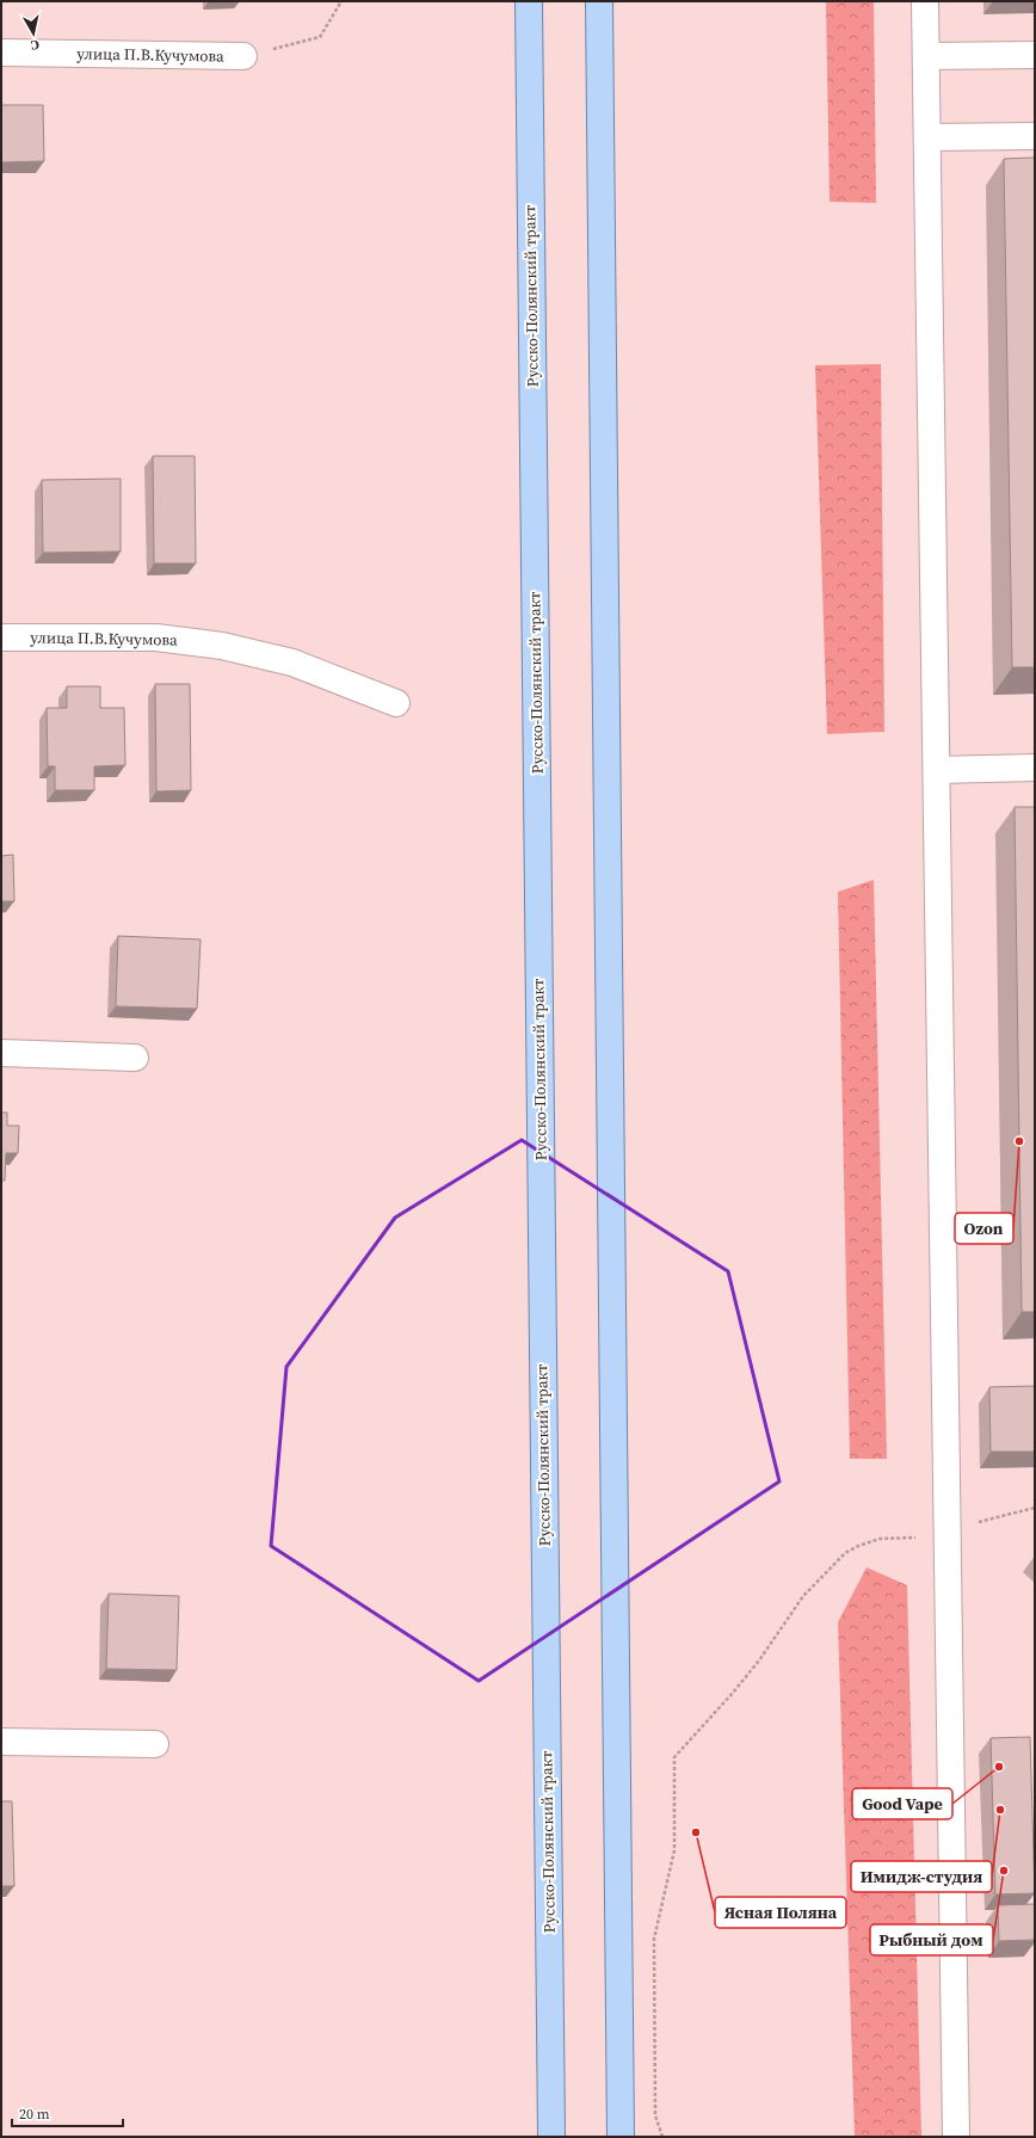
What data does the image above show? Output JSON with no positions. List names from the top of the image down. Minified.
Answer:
{"streets":{"main road":["Русско-Полянский тракт"],"street":["улица П.В.Кучумова"]},"places":["Ozon","Good Vape","Имидж-студия","Ясная Поляна","Рыбный дом"],"scale_bar":"20 m","north":"bottom"}
